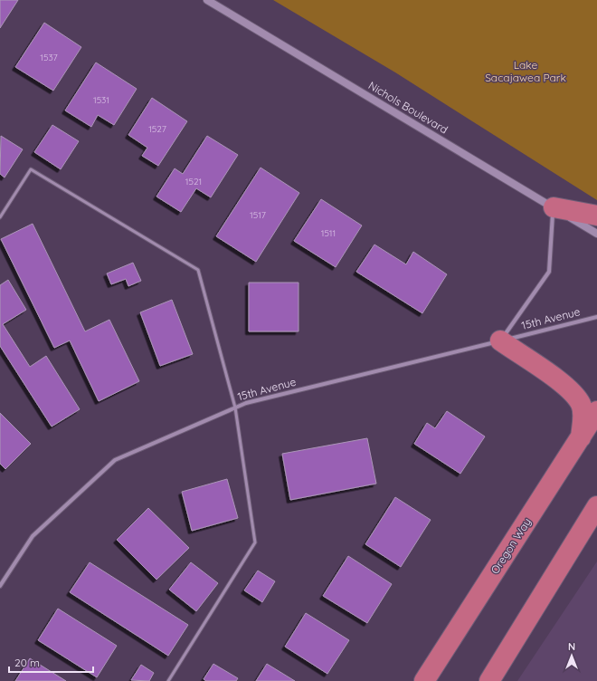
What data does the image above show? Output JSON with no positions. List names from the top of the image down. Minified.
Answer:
{"streets":{"main road":["Nichols Boulevard","Oregon Way"],"street":["15th Avenue"]},"parks":["Lake Sacajawea Park"],"house_numbers":["1537","1531","1527","1521","1517","1511"],"scale_bar":"20 m","north":"top"}
